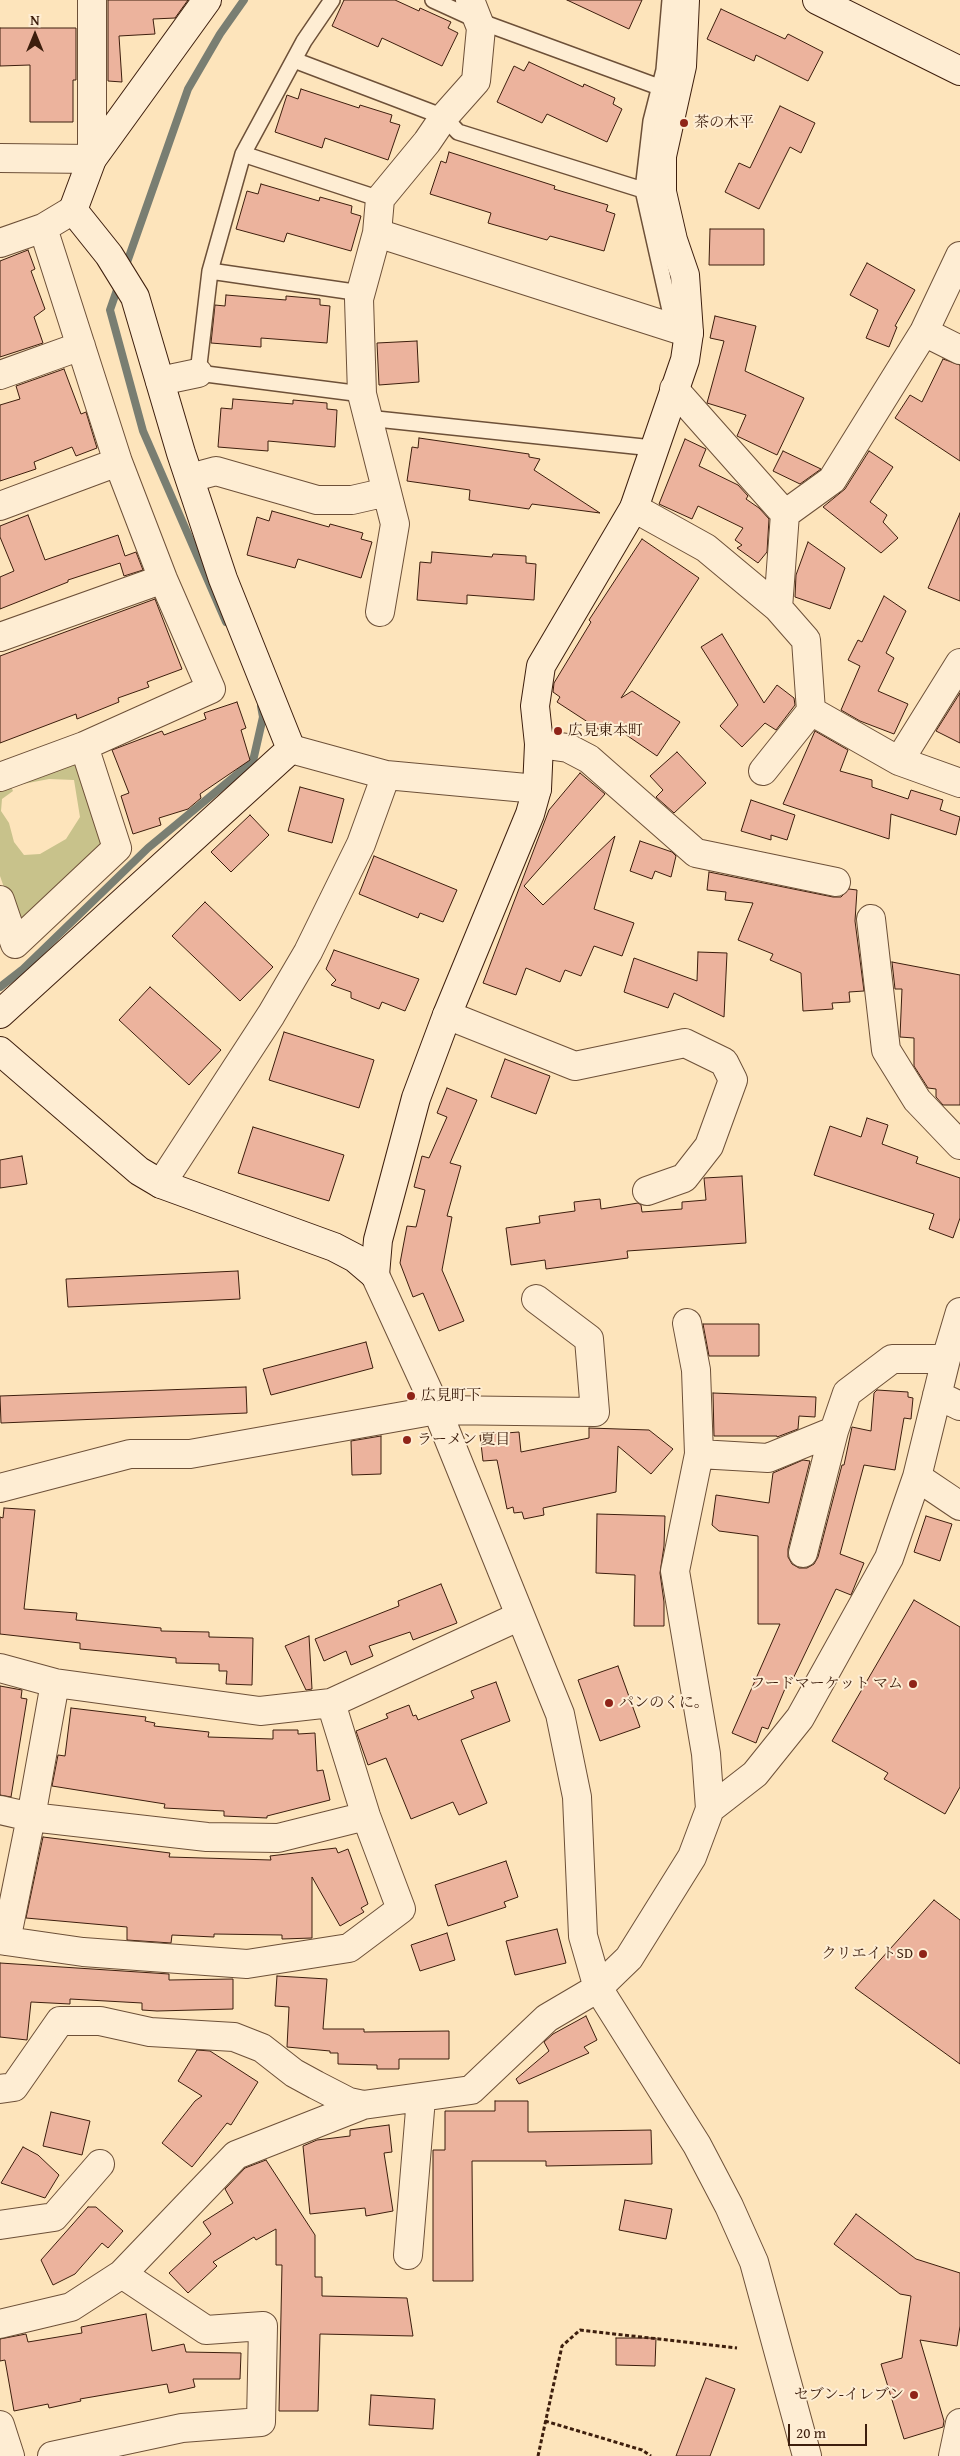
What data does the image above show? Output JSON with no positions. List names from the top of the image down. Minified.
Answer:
{"places":["茶の木平","広見東本町","広見町下","ラーメン 夏目","フードマーケット マム","パンのくに。","クリエイトSD","セブン-イレブン"],"scale_bar":"20 m","north":"top"}
